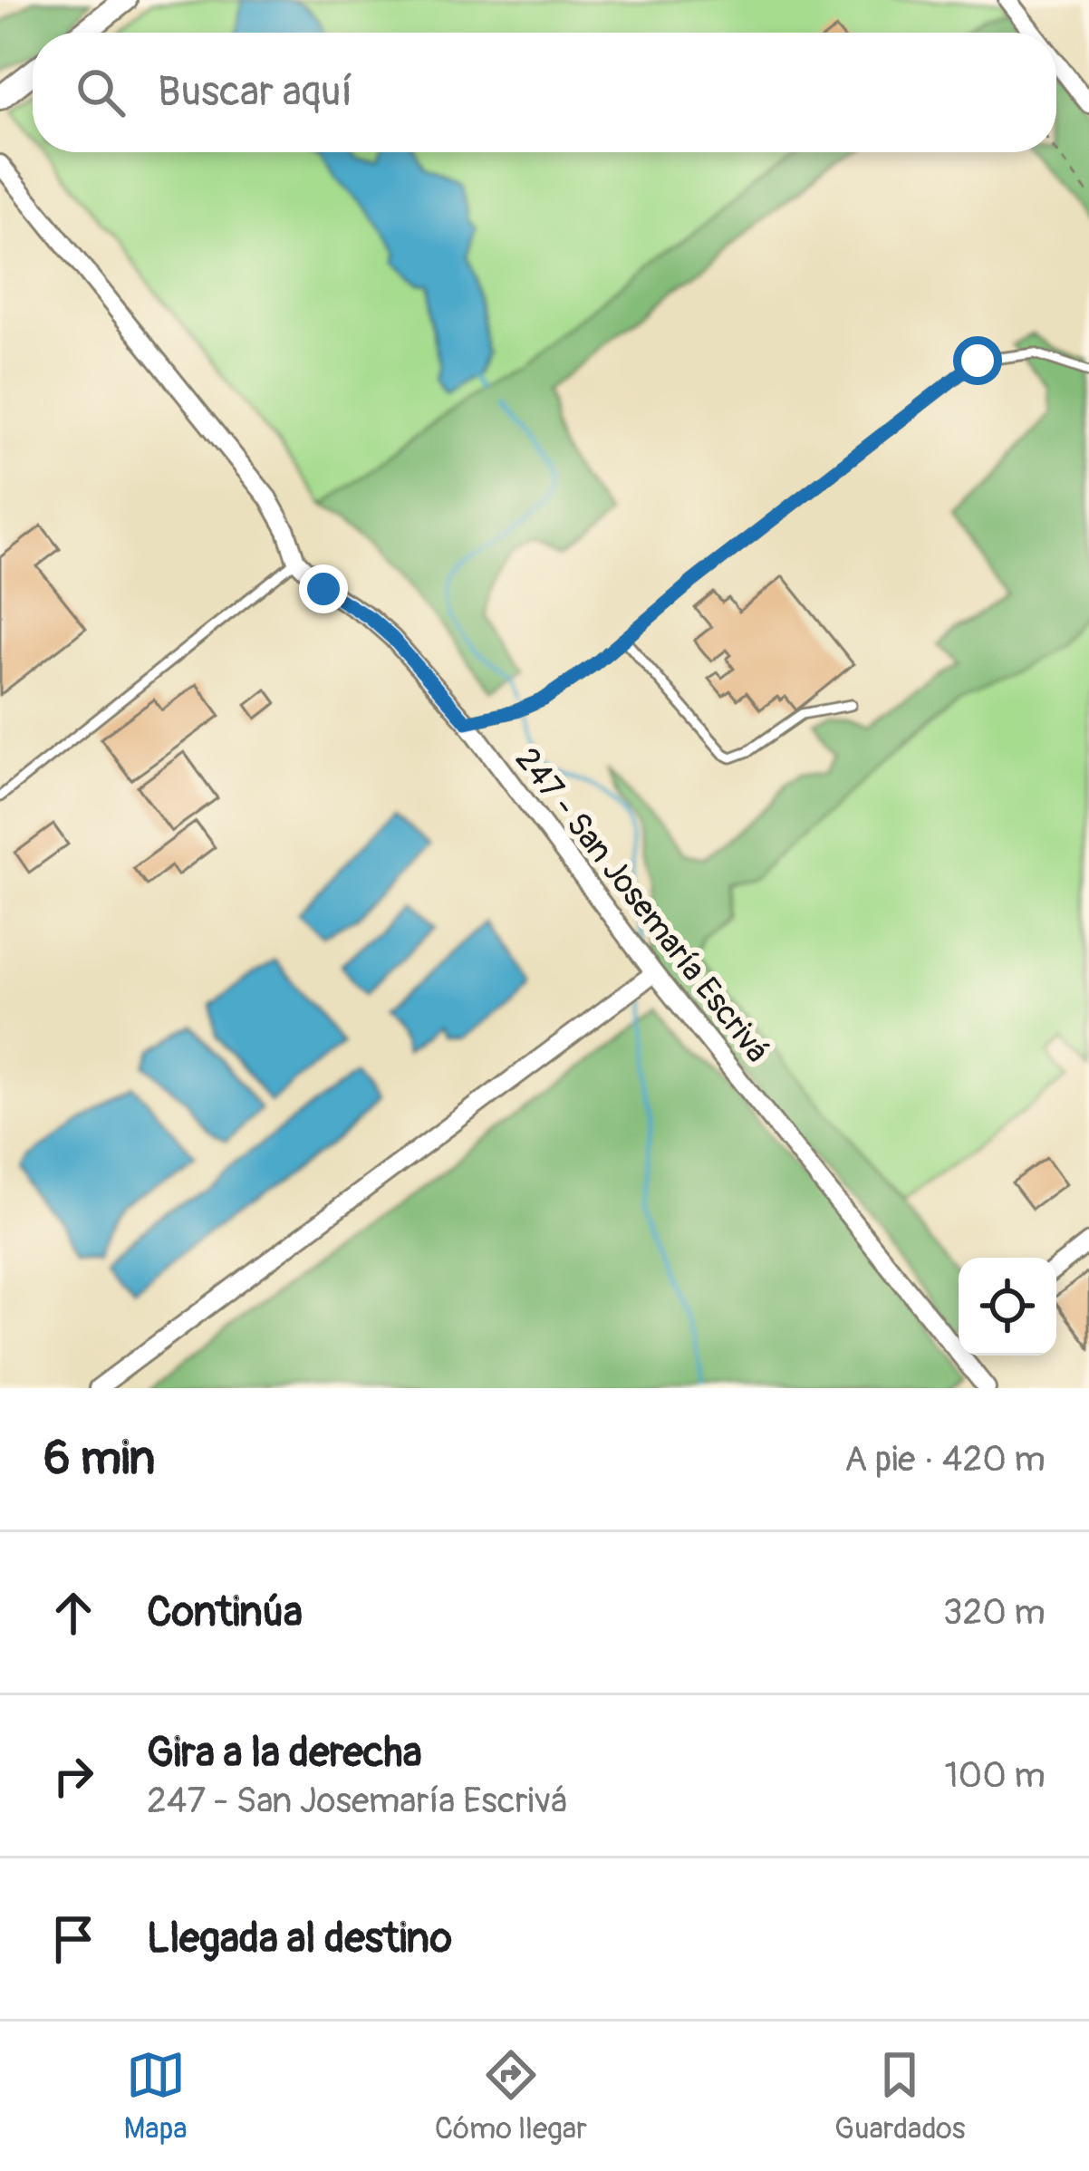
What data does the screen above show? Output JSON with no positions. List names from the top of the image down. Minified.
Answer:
{"streets":{"street":["247 - San Josemaría Escrivá"]},"page":{"search":"Buscar aquí","heading":["6 min","A pie · 420 m"],"list":[["Continúa","320 m"],["Gira a la derecha","247 - San Josemaría Escrivá","100 m"],"Llegada al destino"],"nav":["Mapa","Cómo llegar","Guardados"]}}
